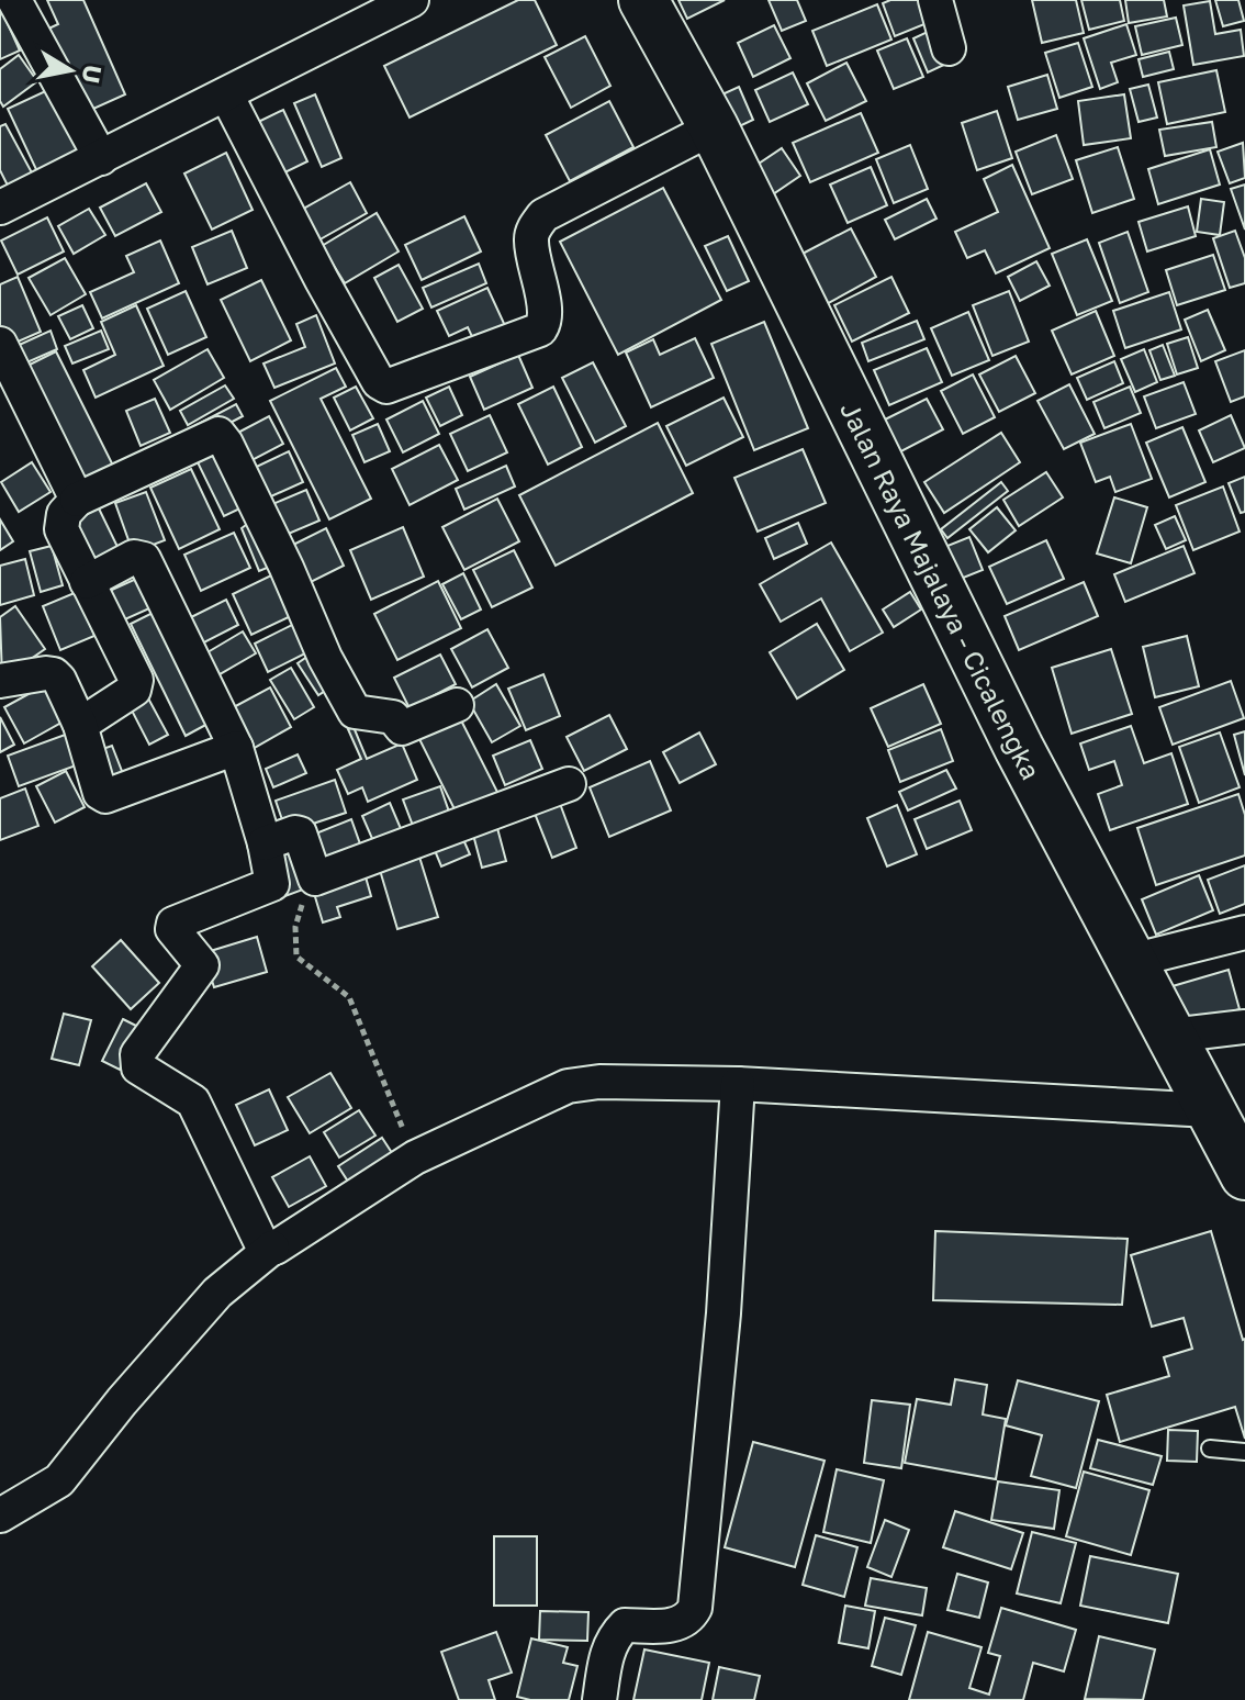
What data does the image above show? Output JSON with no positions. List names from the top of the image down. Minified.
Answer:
{"streets":{"main road":["Jalan Raya Majalaya - Cicalengka"]},"north":"right"}
